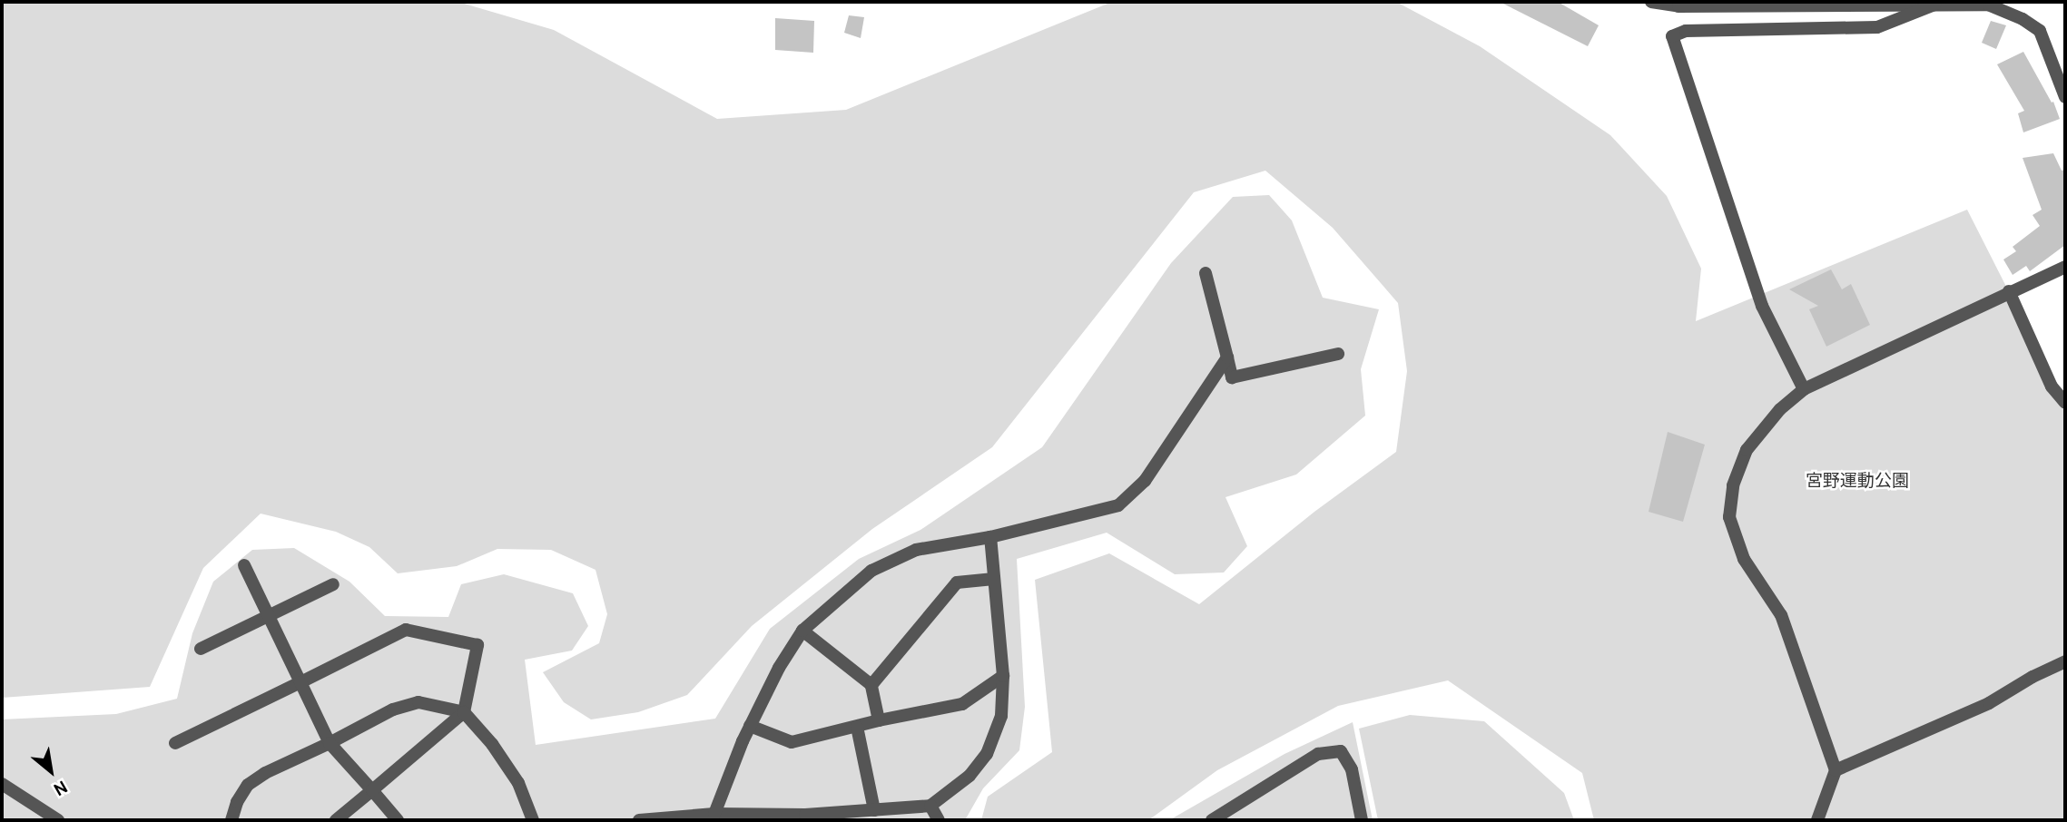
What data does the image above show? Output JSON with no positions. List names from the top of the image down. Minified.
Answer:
{"parks":["宮野運動公園"],"north":"bottom right"}
